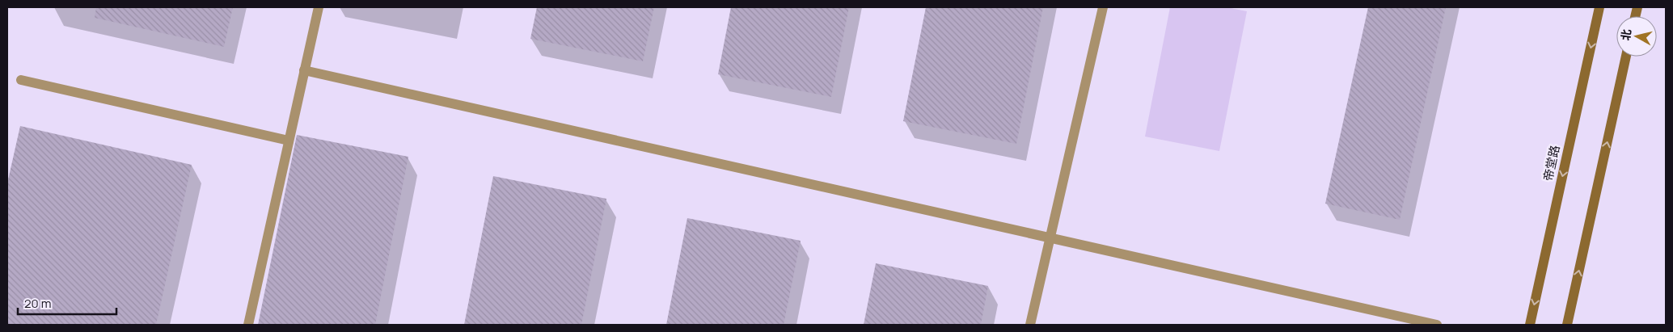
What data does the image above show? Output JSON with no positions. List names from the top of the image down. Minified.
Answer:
{"streets":{"street":["帝堂路"]},"scale_bar":"20 m","north":"left"}
